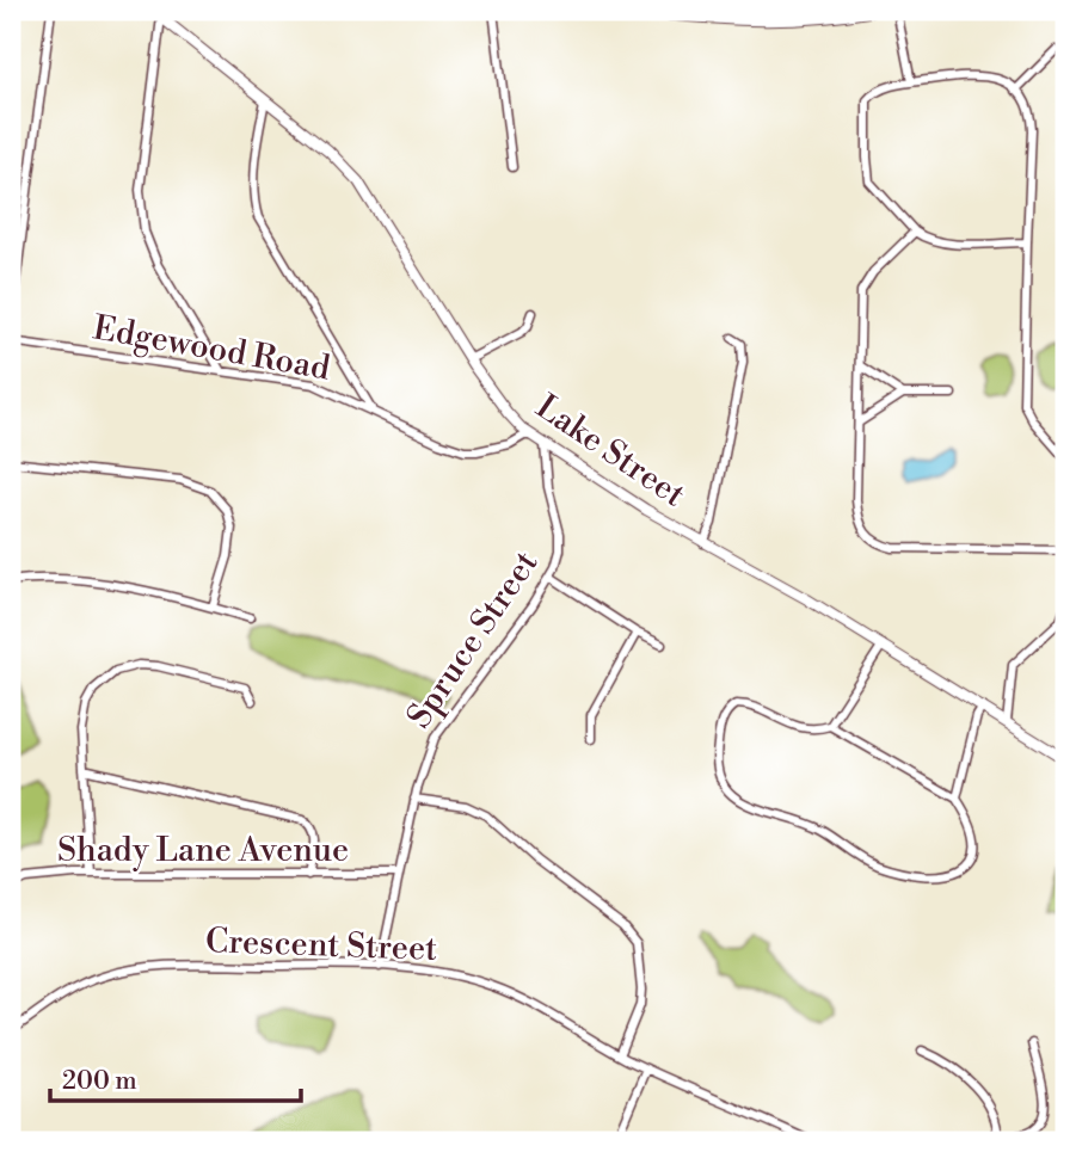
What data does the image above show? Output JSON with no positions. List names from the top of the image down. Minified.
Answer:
{"streets":{"street":["Edgewood Road","Lake Street","Spruce Street","Shady Lane Avenue","Crescent Street"]},"crossings":[["Edgewood Road","Lake Street"],["Edgewood Road","Spruce Street"],["Lake Street","Spruce Street"],["Spruce Street","Shady Lane Avenue"],["Spruce Street","Crescent Street"]],"scale_bar":"200 m"}
